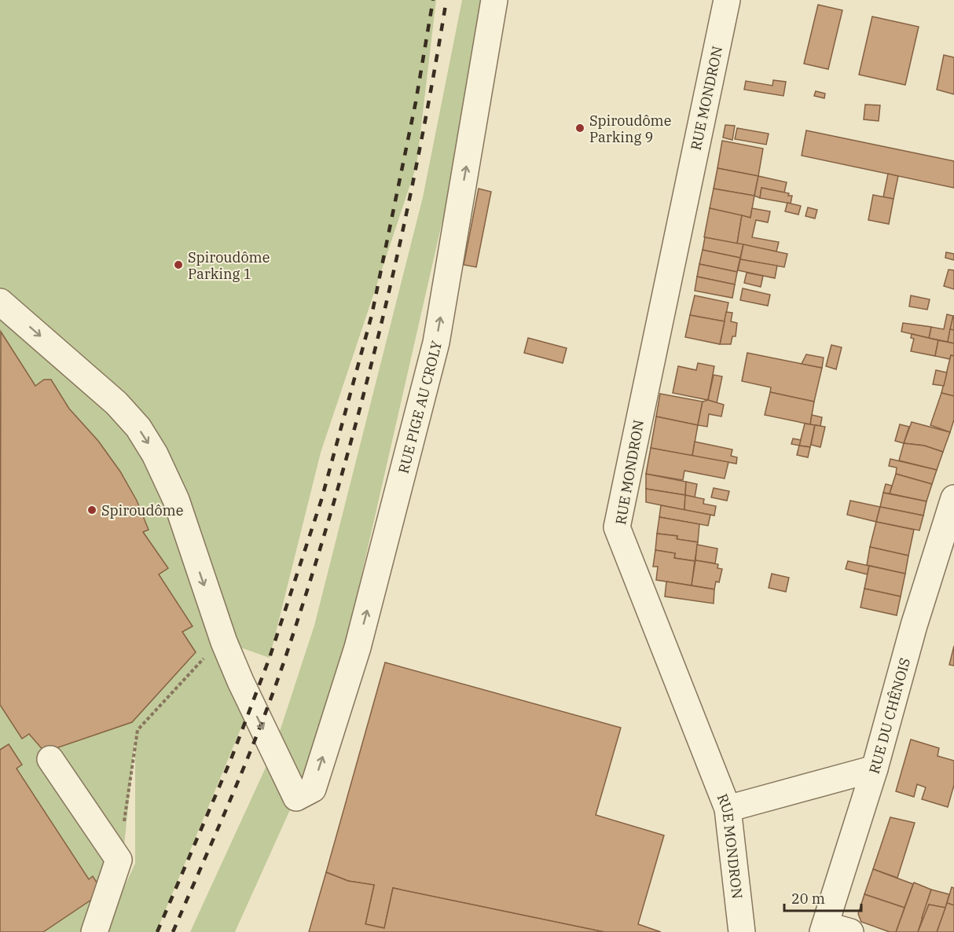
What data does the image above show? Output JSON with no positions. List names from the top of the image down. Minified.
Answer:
{"streets":{"street":["RUE MONDRON","RUE PIGE AU CROLY","RUE DU CHÊNOIS"]},"places":["Spiroudôme Parking 9","Spiroudôme Parking 1","Spiroudôme"],"scale_bar":"20 m"}
